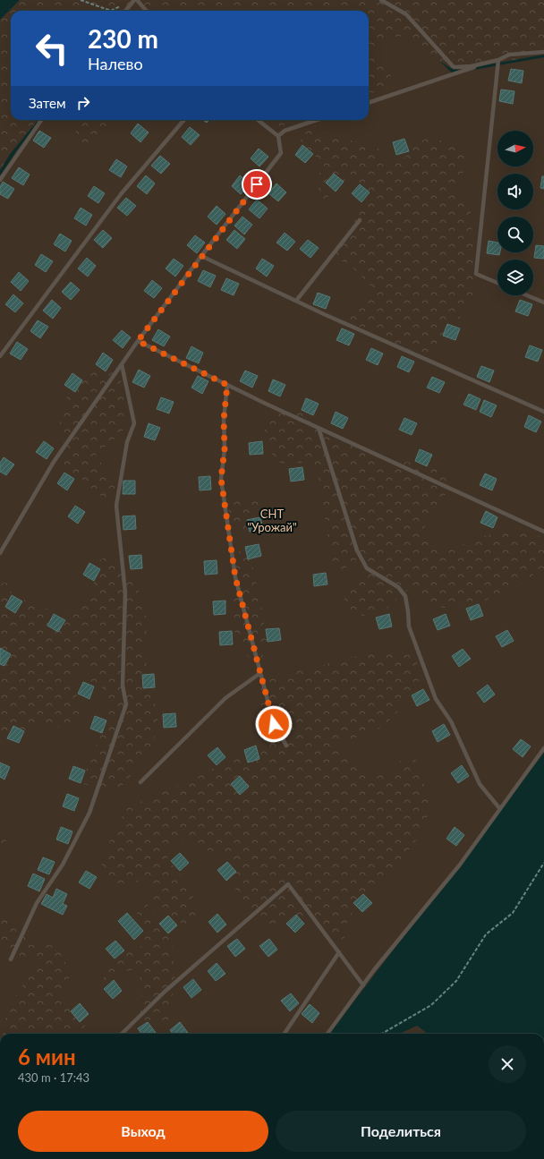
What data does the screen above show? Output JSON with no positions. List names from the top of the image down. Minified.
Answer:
{"parks":["СНТ \"Урожай\""],"north":"right","page":{"turn":["230 m","Налево"],"then":"Затем","heading":["6 мин","430 m · 17:43"],"buttons":["Выход","Поделиться"]}}
